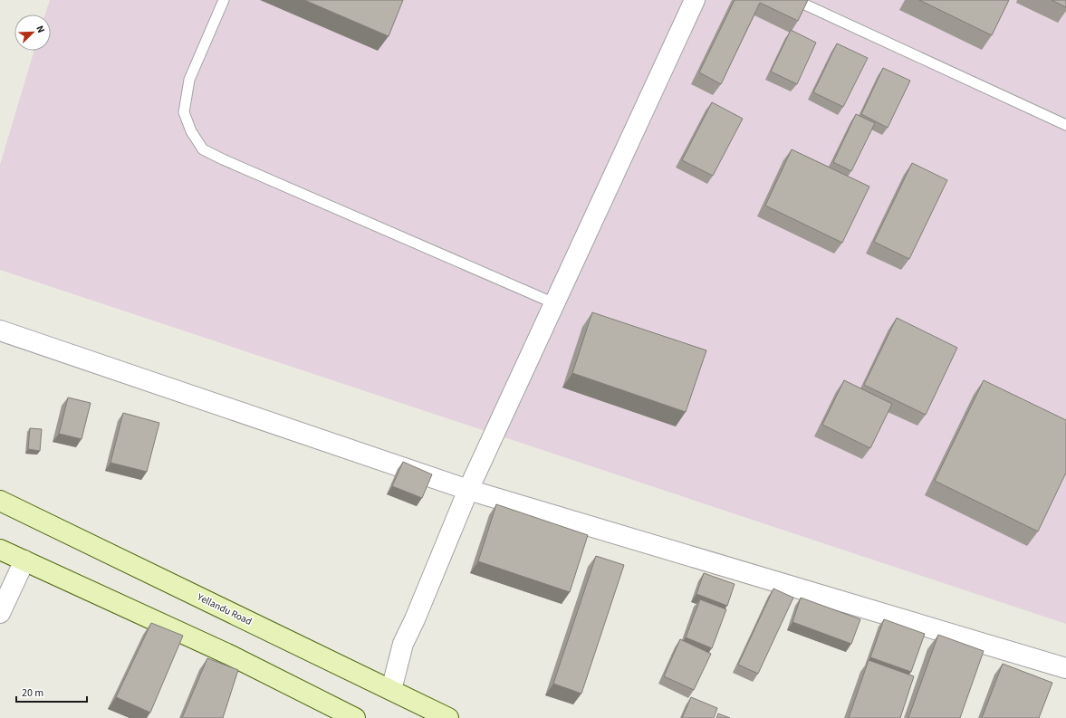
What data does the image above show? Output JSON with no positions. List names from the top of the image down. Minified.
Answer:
{"streets":{"main road":["Yellandu Road"]},"scale_bar":"20 m","north":"top right"}
